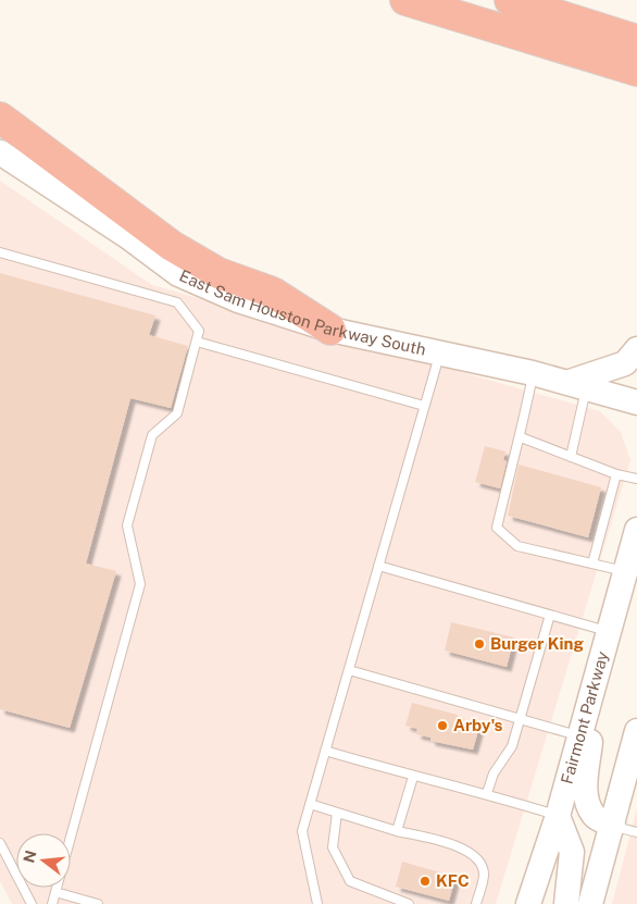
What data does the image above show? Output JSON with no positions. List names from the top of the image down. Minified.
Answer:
{"streets":{"main road":["East Sam Houston Parkway South","Fairmont Parkway"]},"places":["Burger King","Arby's","KFC"],"north":"left"}
